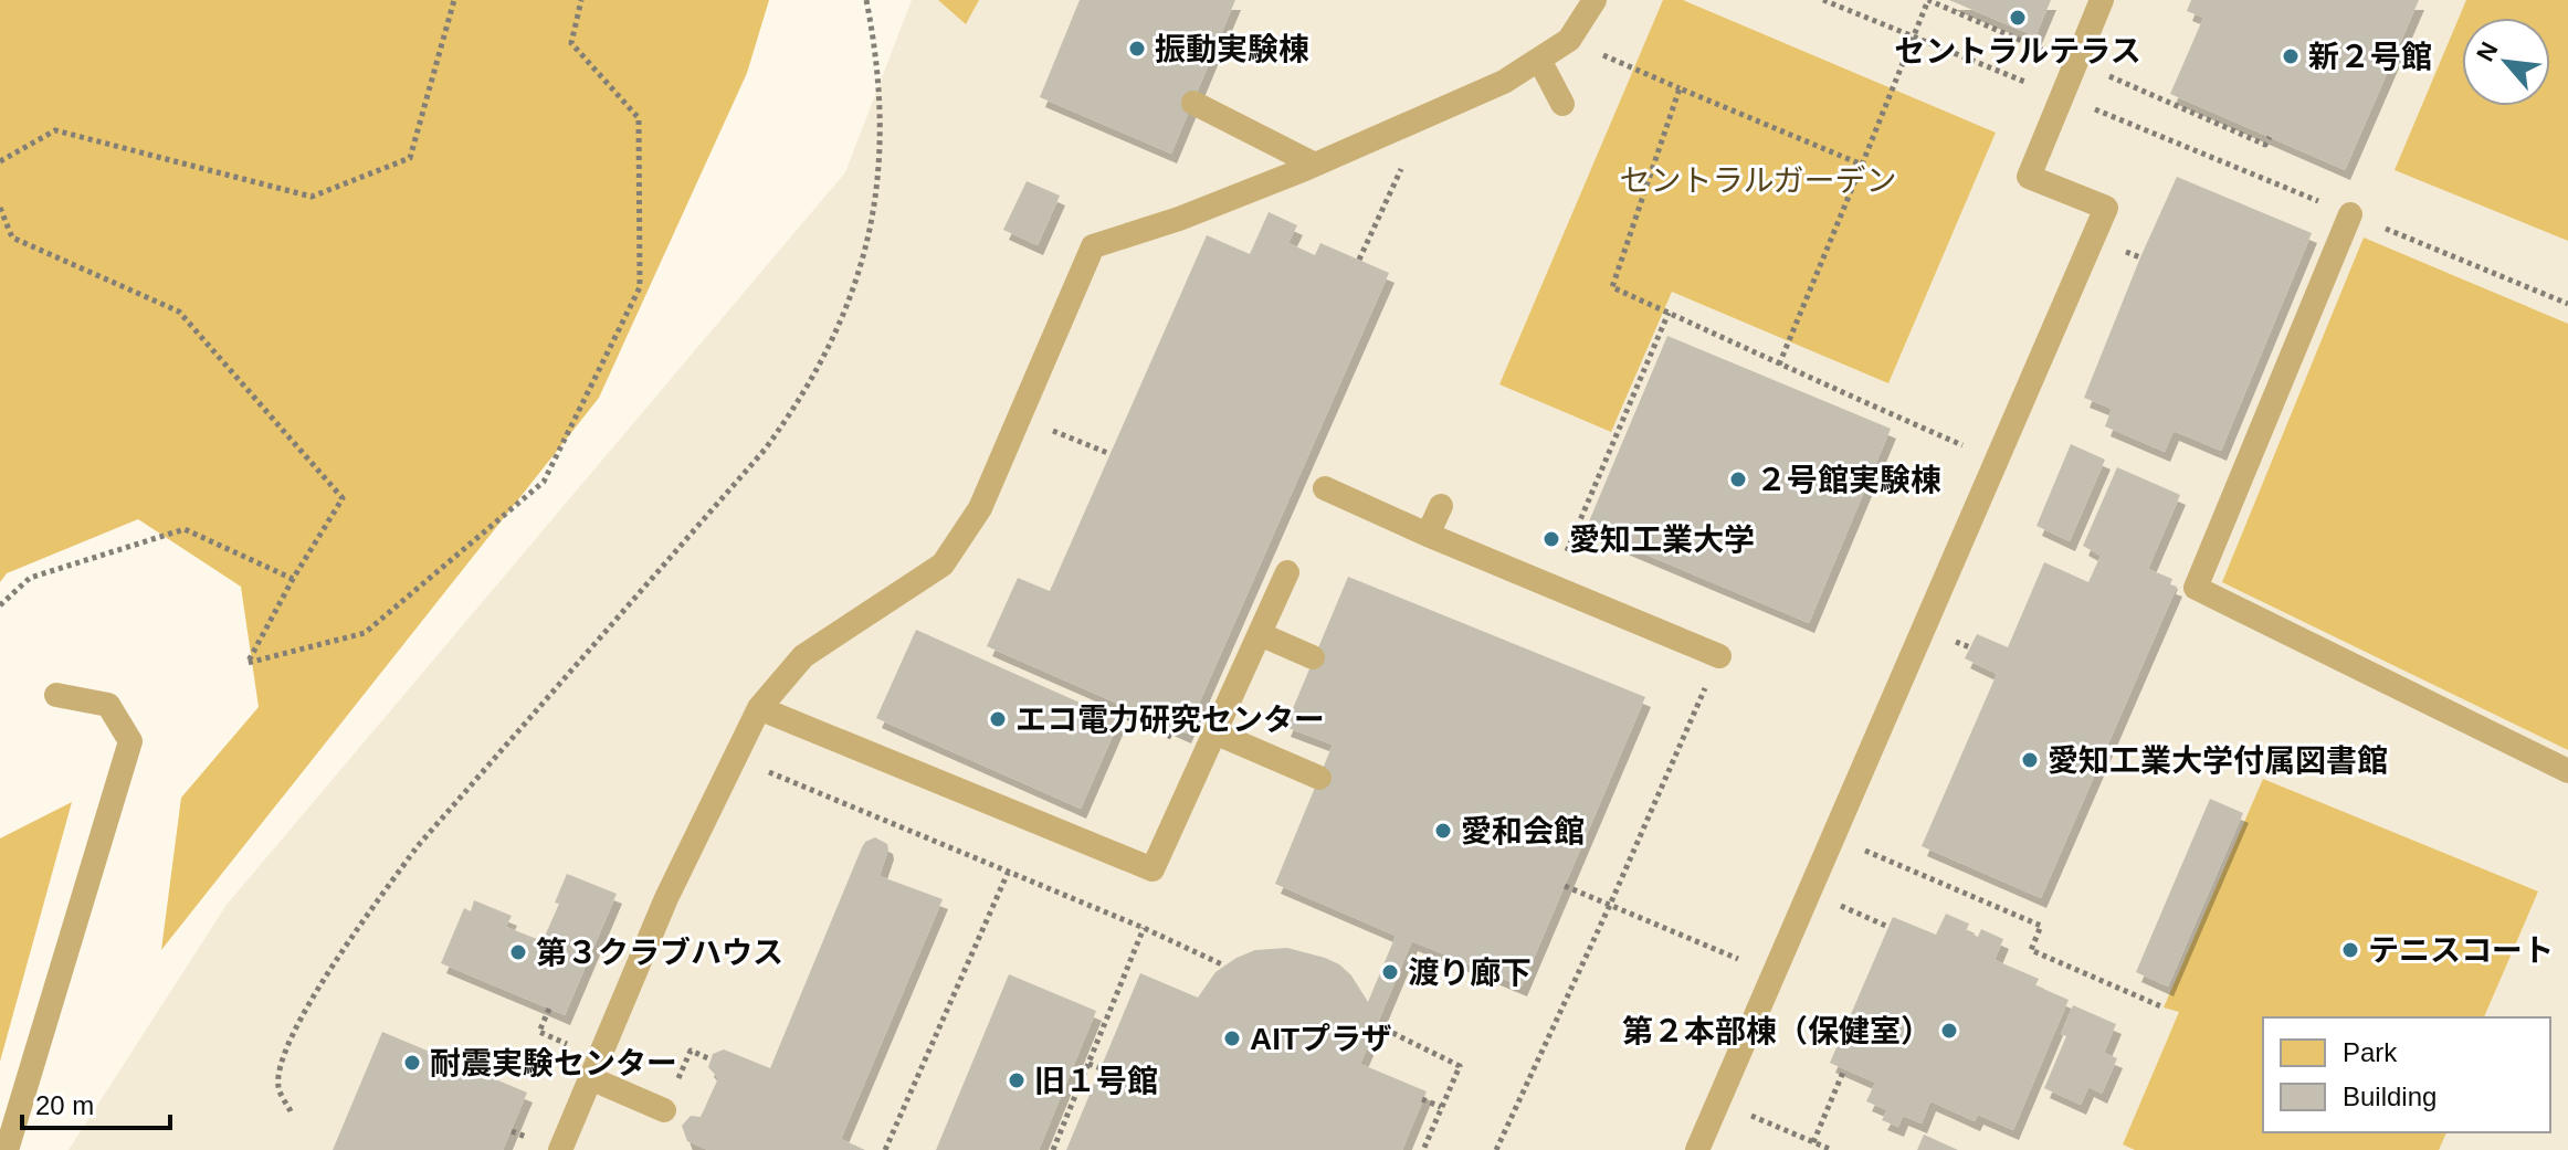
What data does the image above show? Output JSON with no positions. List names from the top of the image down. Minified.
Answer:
{"parks":["セントラルガーデン"],"places":["セントラルテラス","振動実験棟","新２号館","２号館実験棟","愛知工業大学","エコ電力研究センター","愛知工業大学付属図書館","愛和会館","テニスコート","第３クラブハウス","渡り廊下","第２本部棟（保健室）","AITプラザ","耐震実験センター","旧１号館"],"legend":["Park","Building"],"scale_bar":"20 m","north":"top left"}
